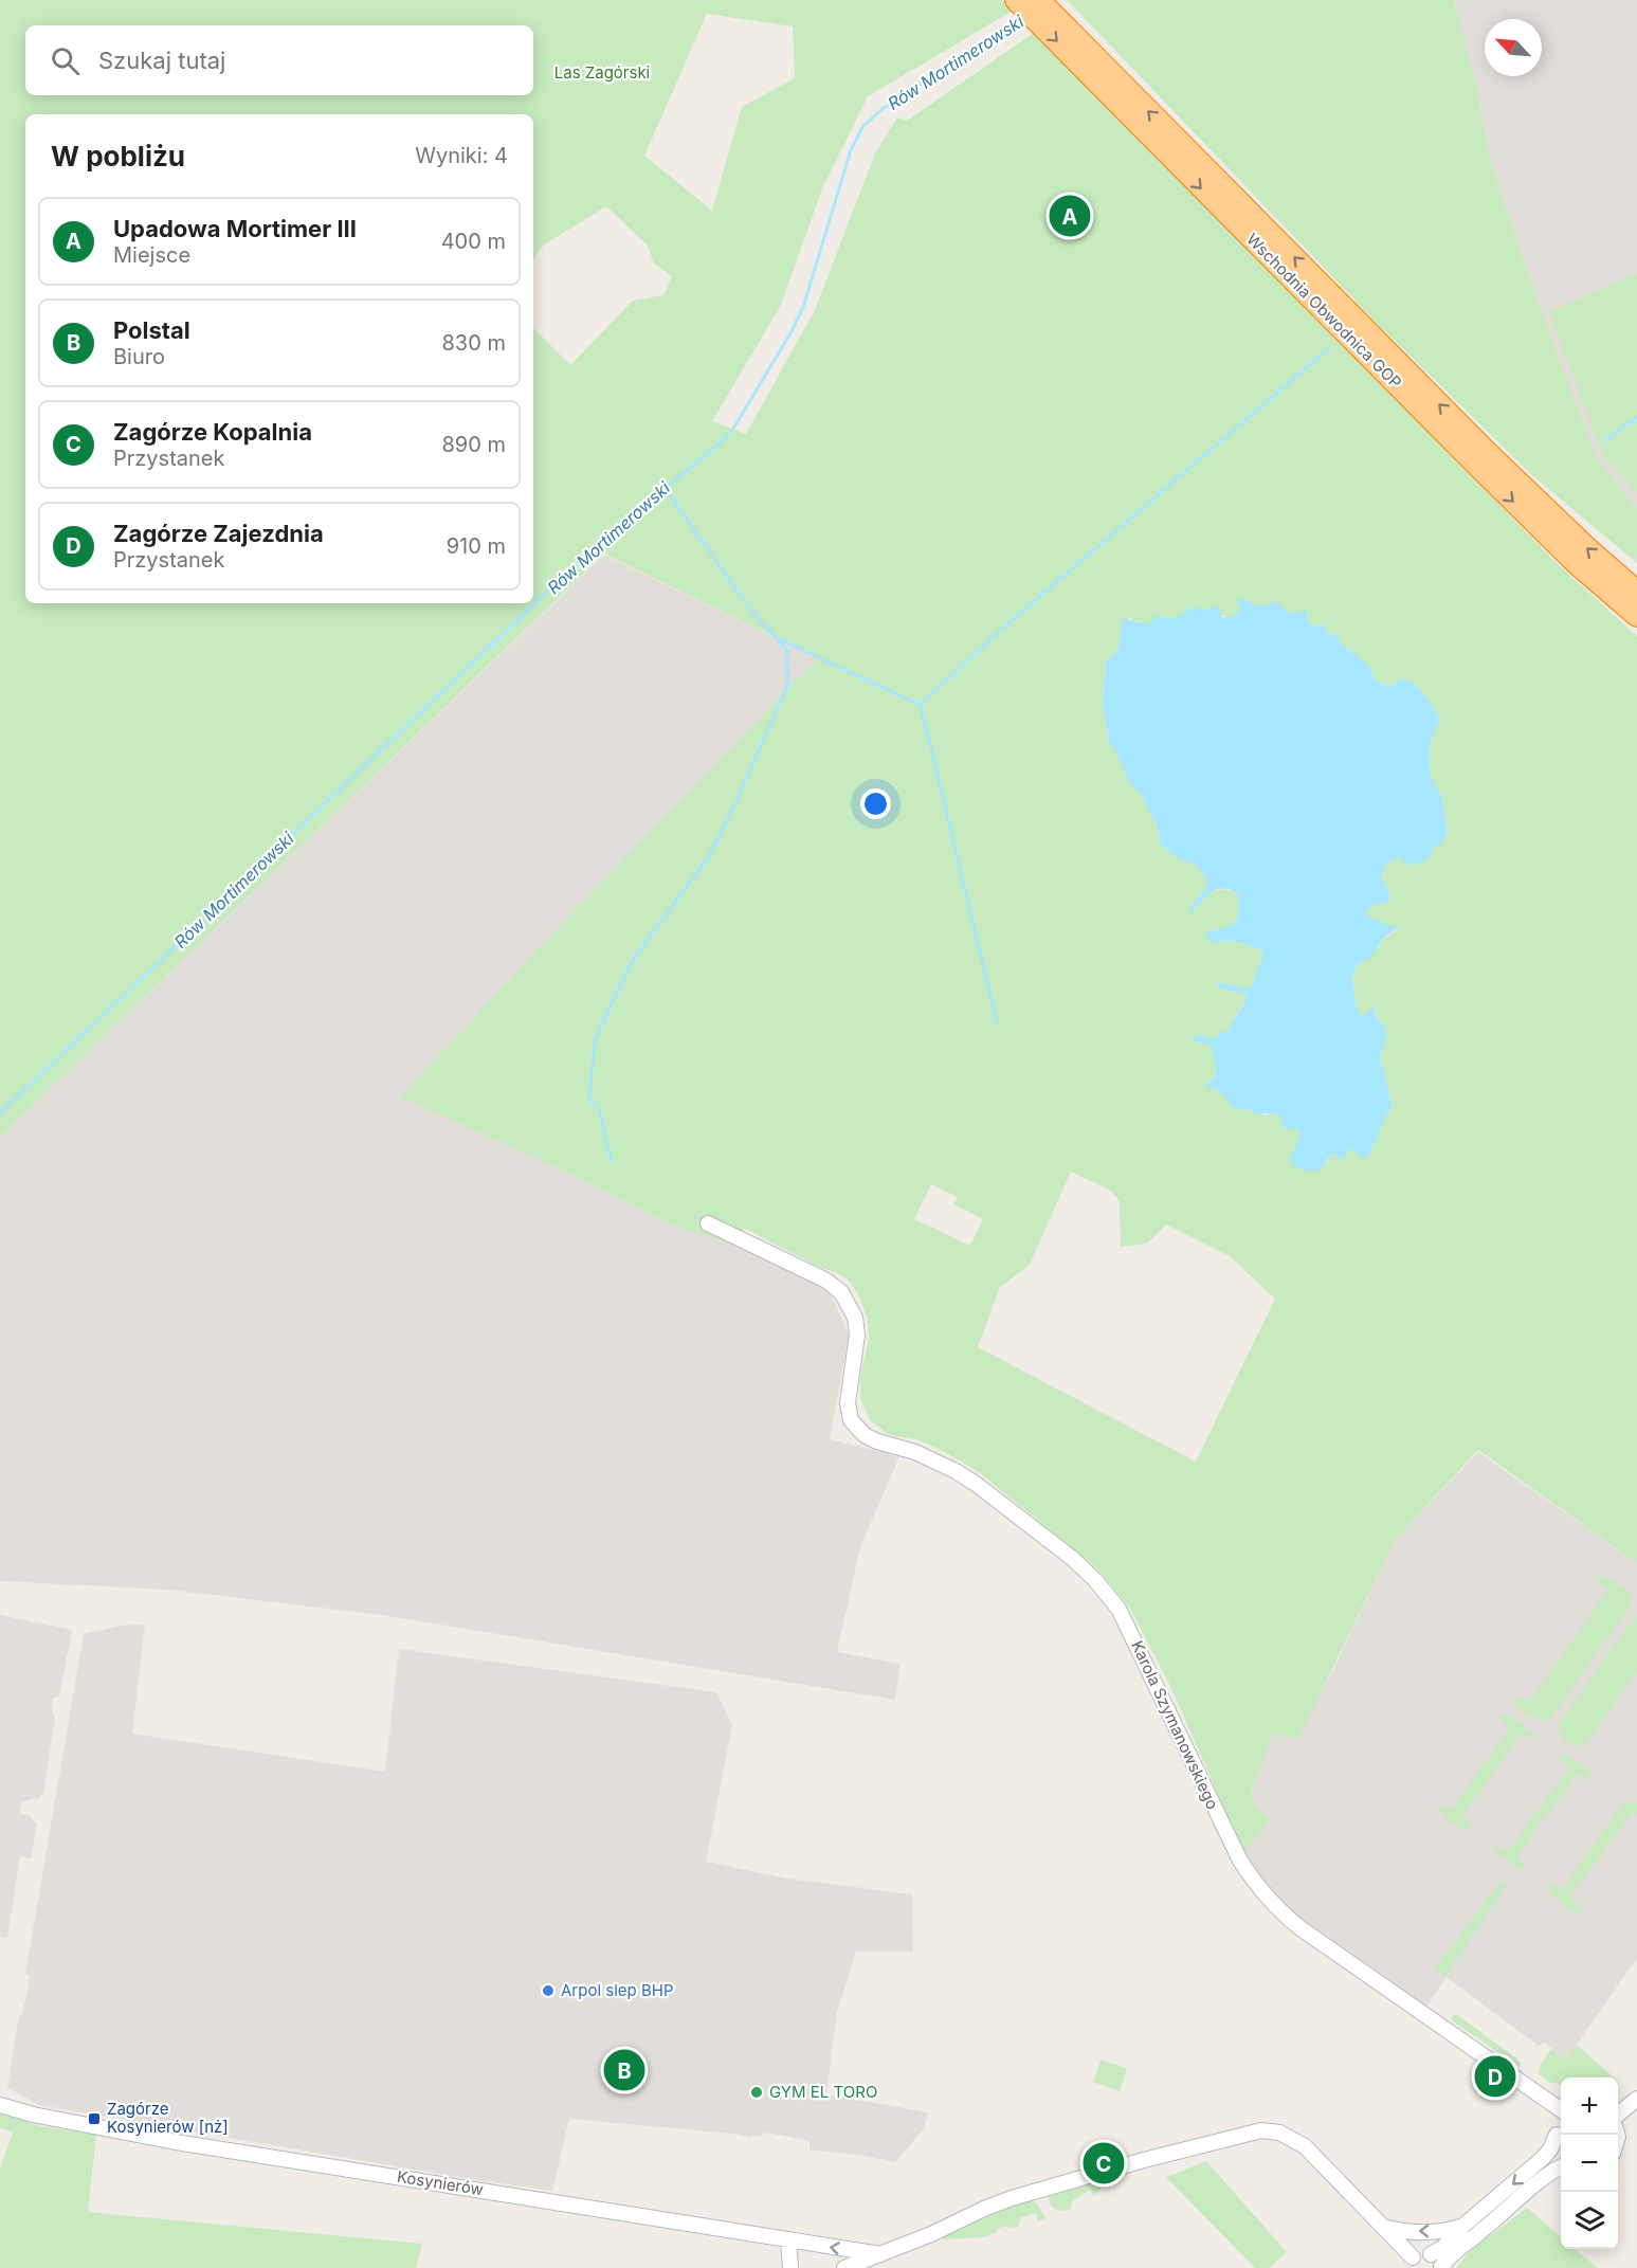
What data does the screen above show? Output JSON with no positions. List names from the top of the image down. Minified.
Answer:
{"streets":{"highway":["Wschodnia Obwodnica GOP"],"street":["Karola Szymanowskiego","Kosynierów"]},"water":["Rów Mortimerowski"],"parks":["Las Zagórski"],"places":{"other":["Arpol slep BHP","GYM EL TORO"],"transit":["Zagórze Kosynierów [nż]"]},"north":"top left","page":{"search":"Szukaj tutaj","heading":["W pobliżu","Wyniki: 4"],"pins":["A","B","D","C"],"list":[{"mark":"A","name":"Upadowa Mortimer III","note":"Miejsce","value":"400 m"},{"mark":"B","name":"Polstal","note":"Biuro","value":"830 m"},{"mark":"C","name":"Zagórze Kopalnia","note":"Przystanek","value":"890 m"},{"mark":"D","name":"Zagórze Zajezdnia","note":"Przystanek","value":"910 m"}],"map_buttons":["+","−"]}}
